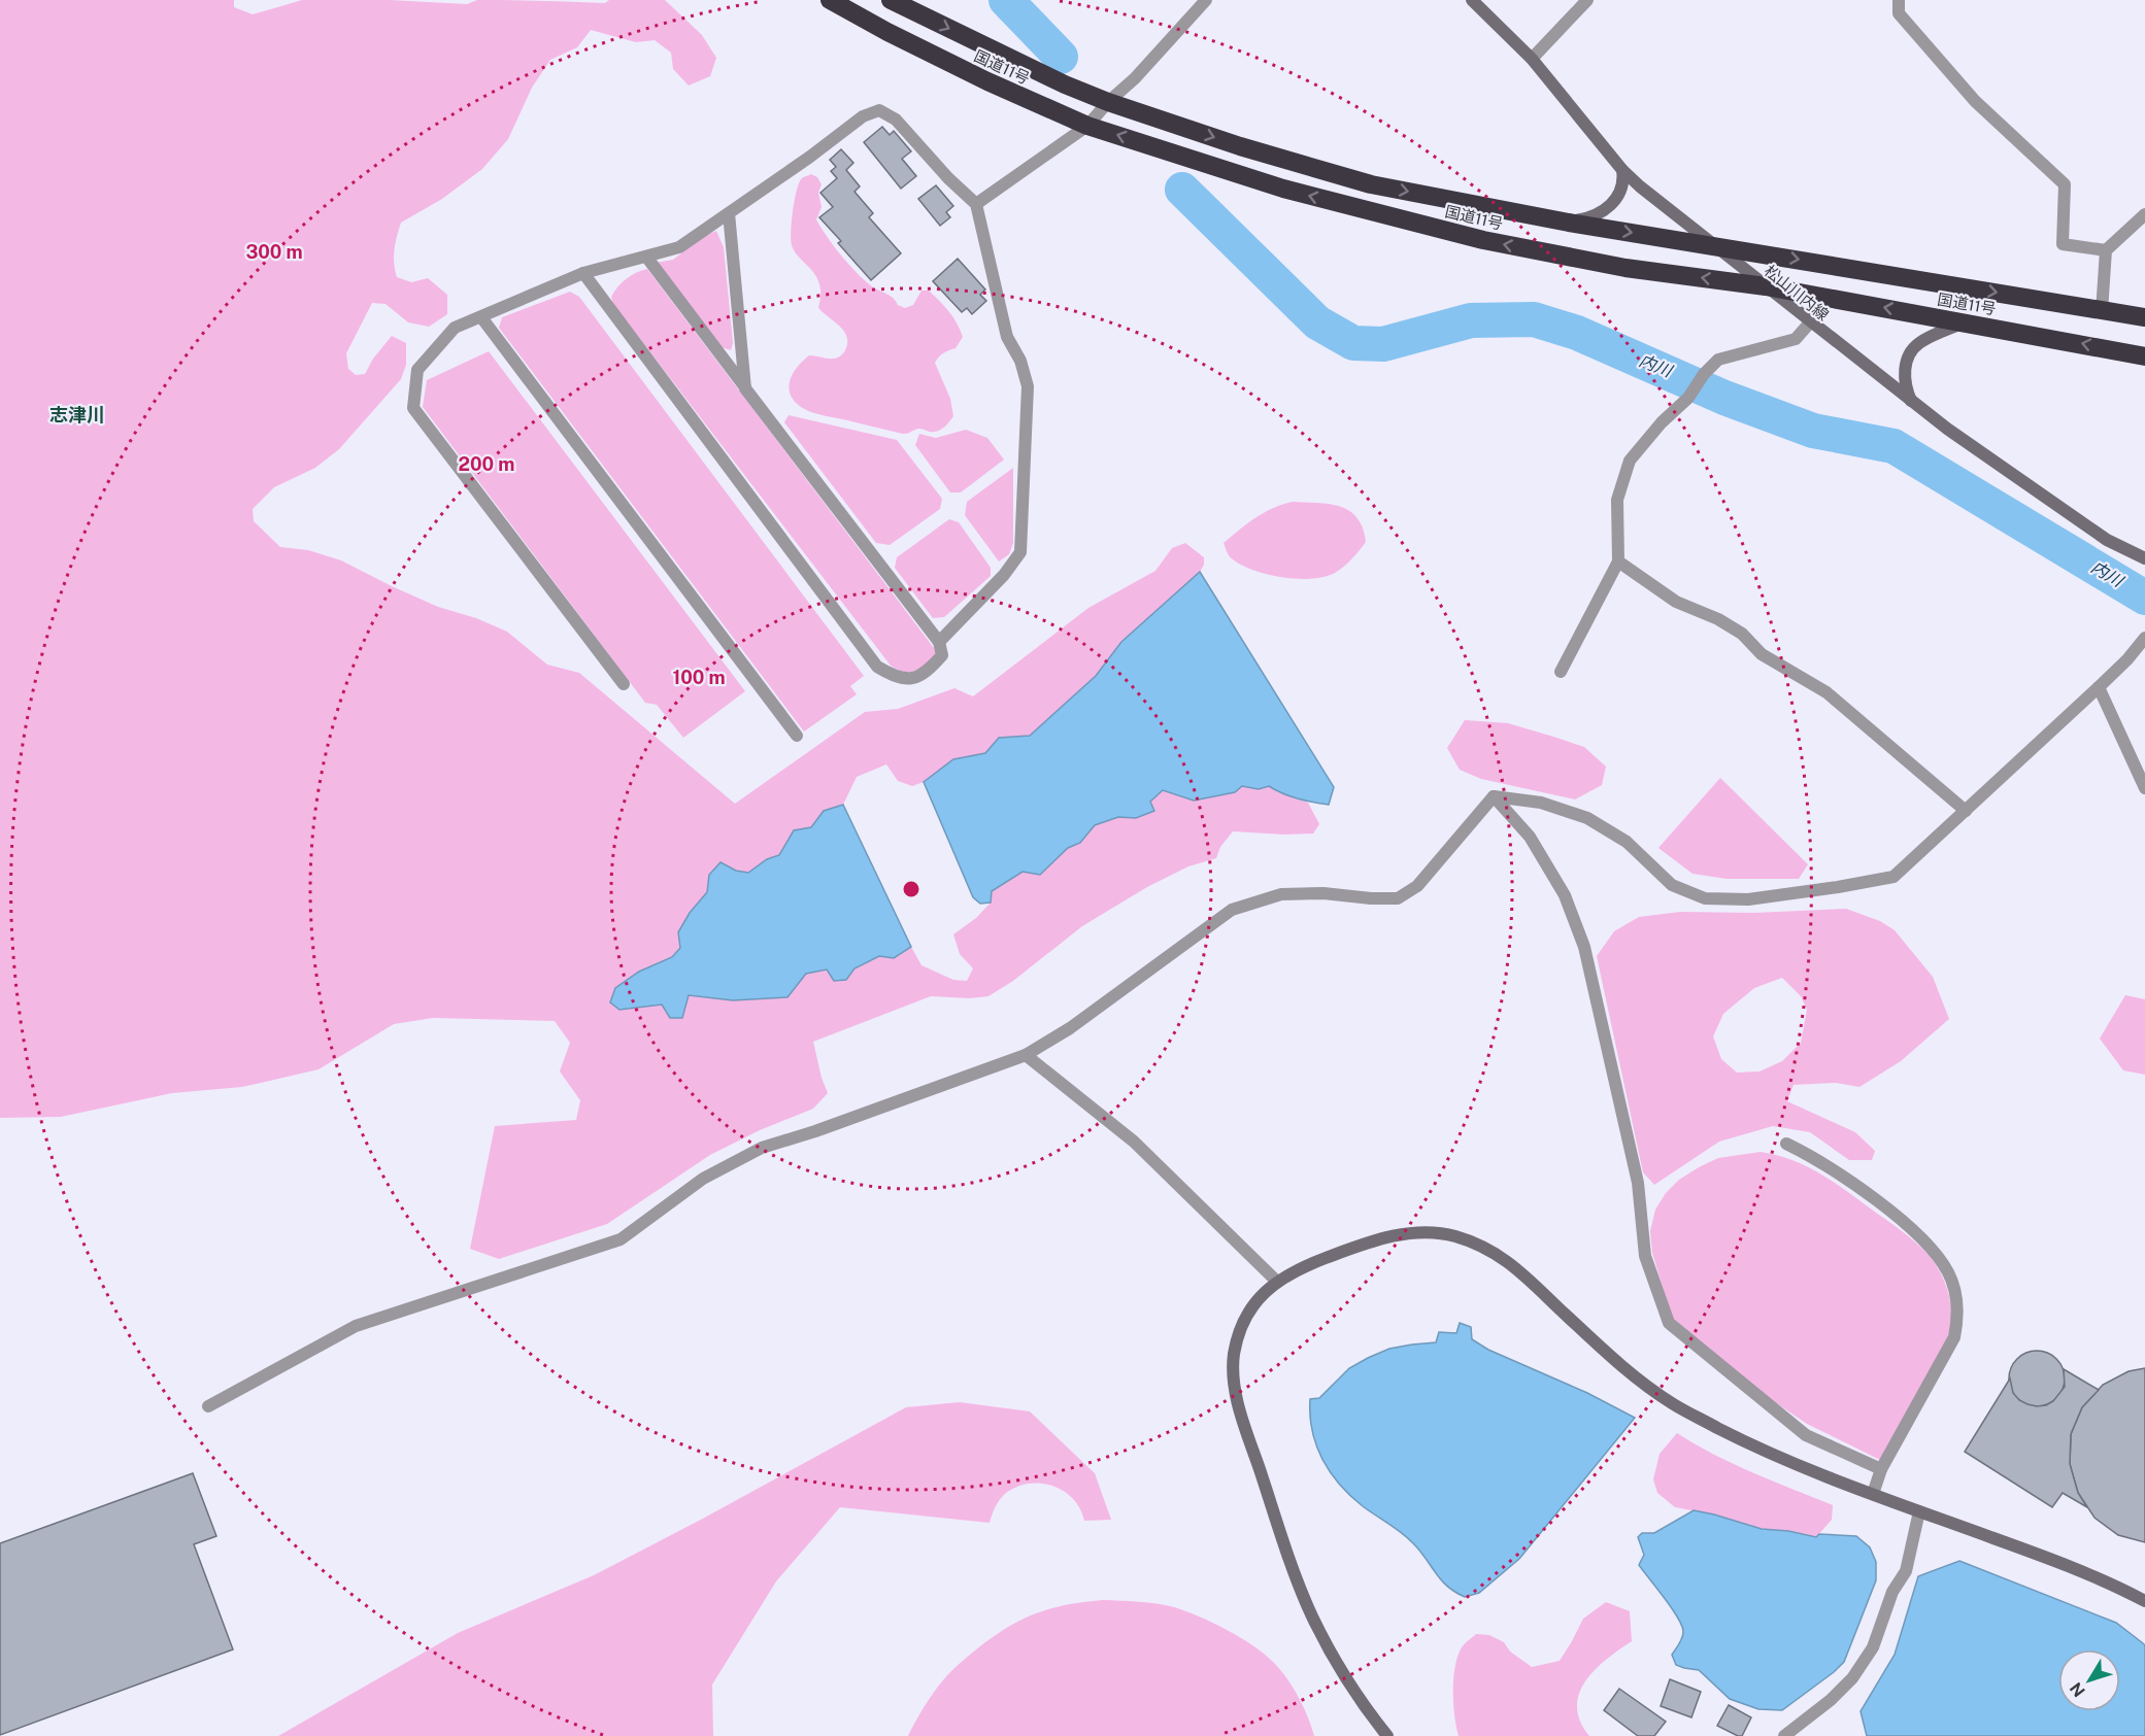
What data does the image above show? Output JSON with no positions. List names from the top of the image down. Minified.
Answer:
{"streets":{"highway":["国道11号"],"street":["松山川内線"]},"crossings":[["国道11号","松山川内線"]],"districts":["志津川"],"water":["内川"],"north":"bottom left","rings":["300 m","200 m","100 m"]}
